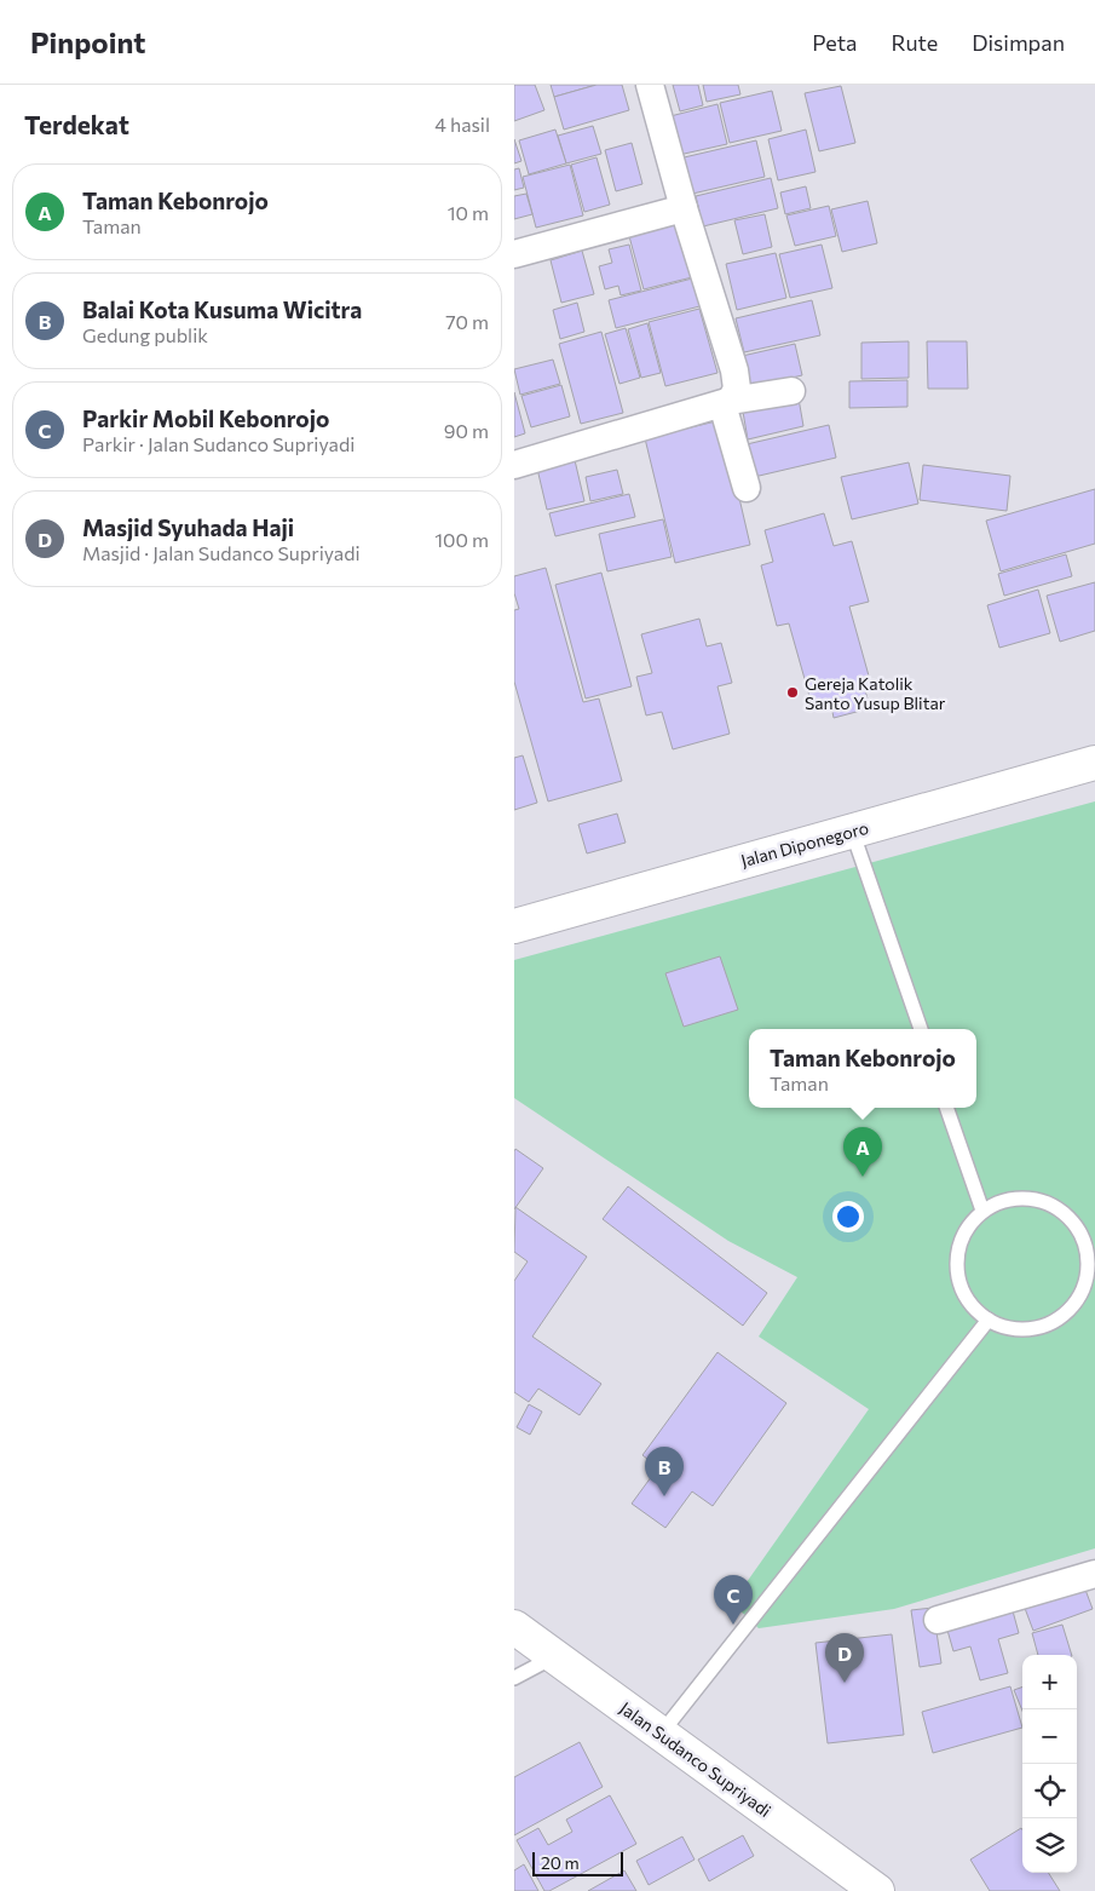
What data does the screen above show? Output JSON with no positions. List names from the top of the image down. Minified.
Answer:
{"streets":{"main road":["Jalan Diponegoro","Jalan Sudanco Supriyadi"]},"places":["Gereja Katolik Santo Yusup Blitar"],"scale_bar":"20 m","page":{"header":"Pinpoint","nav":["Peta","Rute","Disimpan"],"heading":["Terdekat","4 hasil"],"list":[{"mark":"A","name":"Taman Kebonrojo","note":"Taman","value":"10 m"},{"mark":"B","name":"Balai Kota Kusuma Wicitra","note":"Gedung publik","value":"70 m"},{"mark":"C","name":"Parkir Mobil Kebonrojo","note":"Parkir · Jalan Sudanco Supriyadi","value":"90 m"},{"mark":"D","name":"Masjid Syuhada Haji","note":"Masjid · Jalan Sudanco Supriyadi","value":"100 m"}],"popup":["Taman Kebonrojo","Taman"],"pins":["A","B","C","D"],"map_buttons":["+","−"],"scale":"20 m"}}
